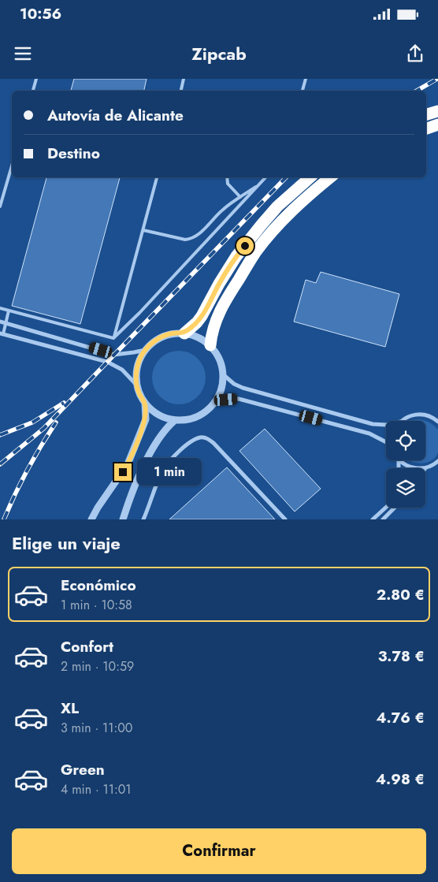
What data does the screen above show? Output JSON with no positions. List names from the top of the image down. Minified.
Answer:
{"page":{"status":"10:56","header":"Zipcab","banner":["Autovía de Alicante","Destino"],"bubble":"1 min","heading":"Elige un viaje","list":[{"name":"Económico","note":"1 min · 10:58","value":"2.80 €"},{"name":"Confort","note":"2 min · 10:59","value":"3.78 €"},{"name":"XL","note":"3 min · 11:00","value":"4.76 €"},{"name":"Green","note":"4 min · 11:01","value":"4.98 €"}],"buttons":"Confirmar"}}
